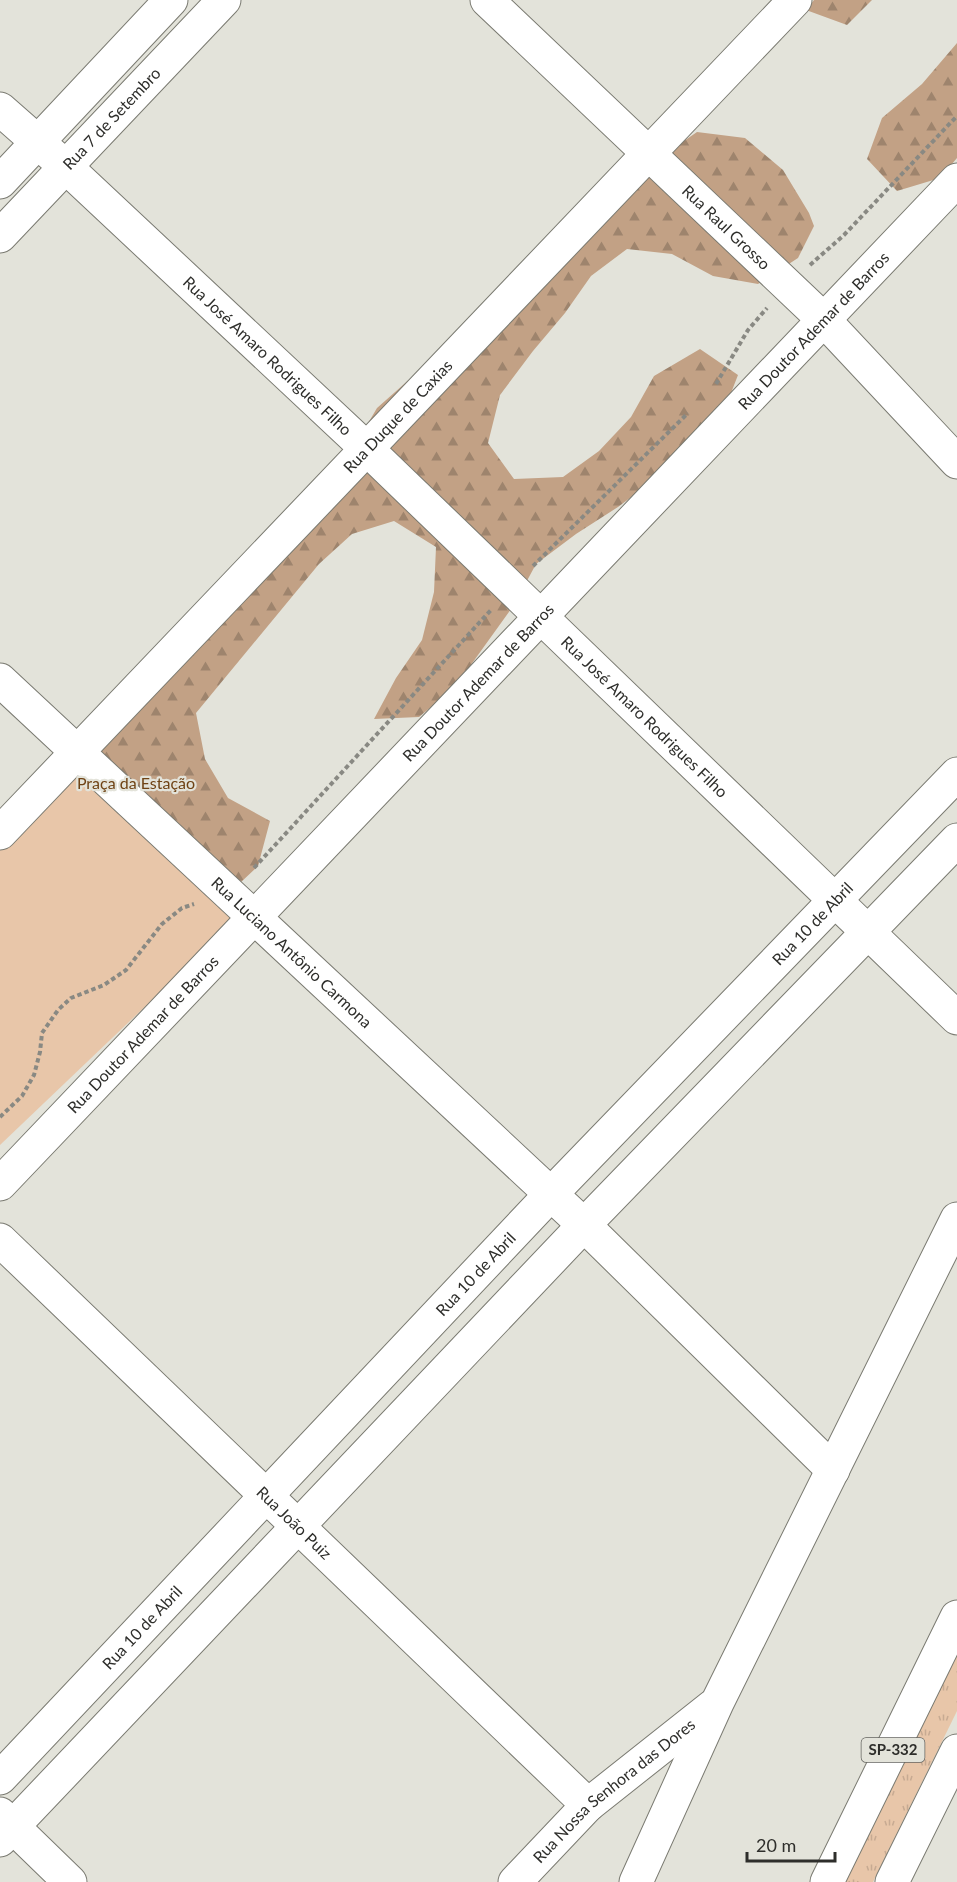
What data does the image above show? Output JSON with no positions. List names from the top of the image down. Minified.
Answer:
{"streets":{"main road":["Rua 7 de Setembro","Rua Raul Grosso","Rua Doutor Ademar de Barros","Rua José Amaro Rodrigues Filho","Rua Duque de Caxias","Rua 10 de Abril","Rua Luciano Antônio Carmona","Rua João Puiz","SP-332","Rua Nossa Senhora das Dores"]},"crossings":[["Rua 7 de Setembro","Rua José Amaro Rodrigues Filho"],["Rua Raul Grosso","Rua Doutor Ademar de Barros"],["Rua Raul Grosso","Rua Duque de Caxias"],["Rua Doutor Ademar de Barros","Rua José Amaro Rodrigues Filho"],["Rua Doutor Ademar de Barros","Rua Luciano Antônio Carmona"],["Rua José Amaro Rodrigues Filho","Rua Duque de Caxias"],["Rua José Amaro Rodrigues Filho","Rua 10 de Abril"],["Rua Duque de Caxias","Rua Luciano Antônio Carmona"],["Rua 10 de Abril","Rua Luciano Antônio Carmona"],["Rua 10 de Abril","Rua João Puiz"],["Rua João Puiz","Rua Nossa Senhora das Dores"]],"parks":["Praça da Estação"],"scale_bar":"20 m"}
